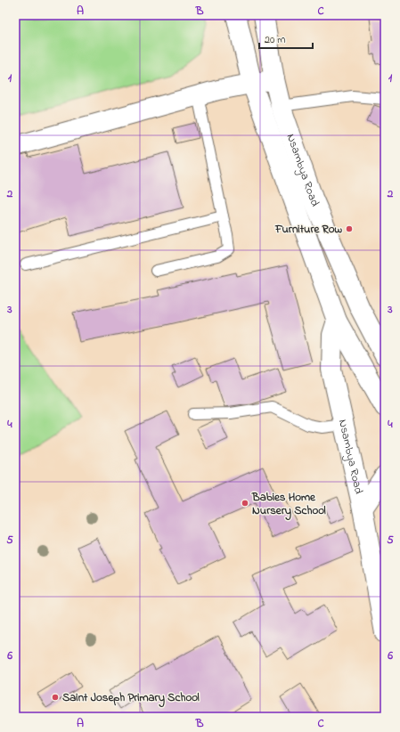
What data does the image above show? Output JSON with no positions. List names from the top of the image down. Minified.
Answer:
{"streets":{"main road":["Nsambya Road"]},"places":["Furniture Row","Babies Home Nursery School","Saint Joseph Primary School"],"scale_bar":"20 m","grid":{"columns":["A","B","C"],"rows":["1","2","3","4","5","6"]}}
